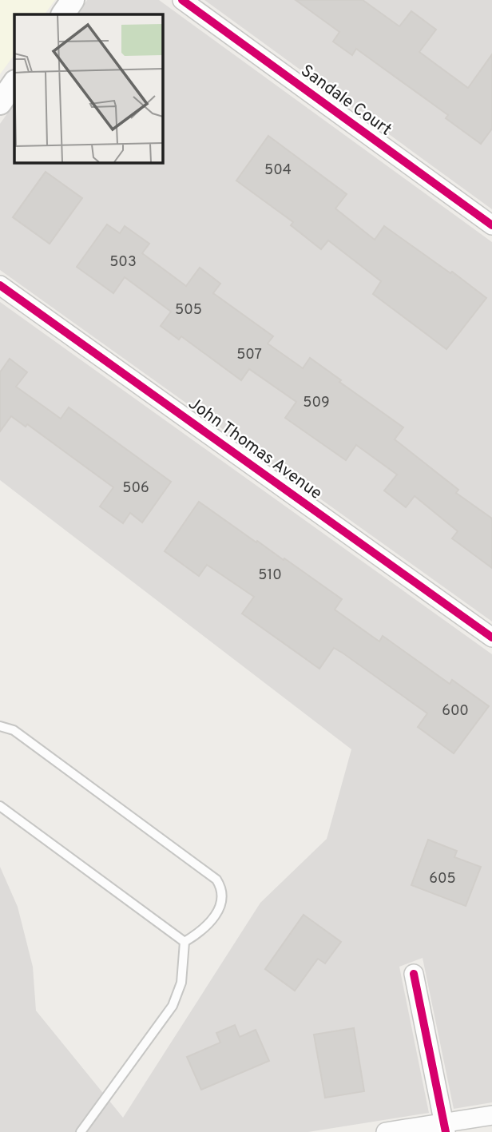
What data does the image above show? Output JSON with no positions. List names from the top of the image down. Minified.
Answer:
{"streets":{"street":["Sandale Court","John Thomas Avenue"]},"house_numbers":["504","503","505","507","509","506","510","600","605"]}
